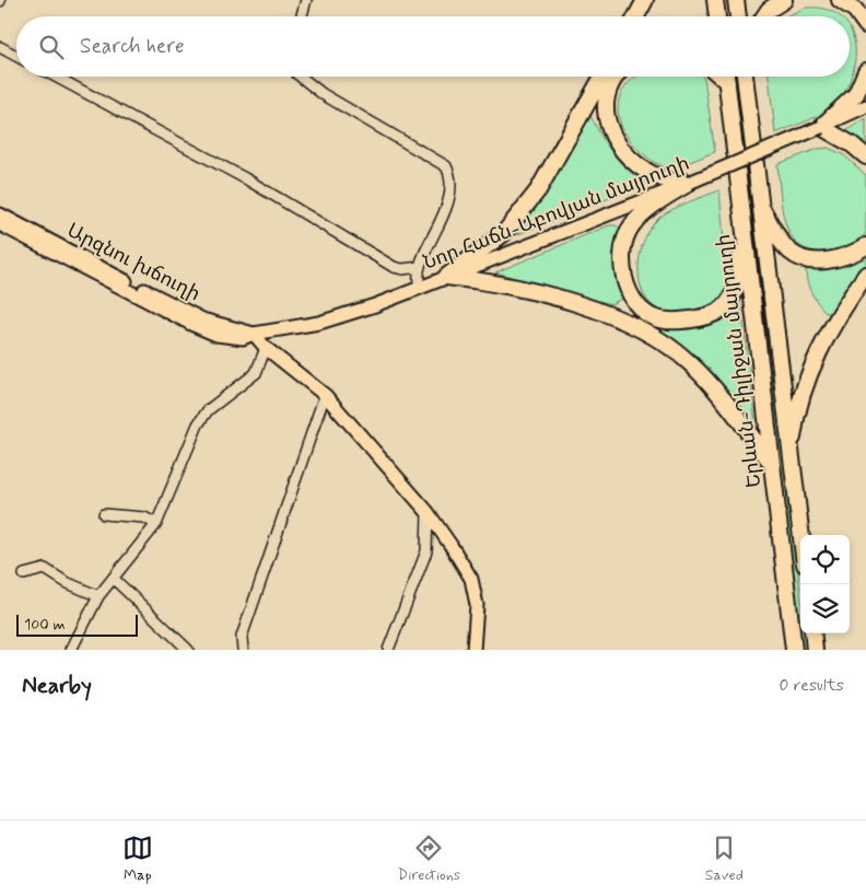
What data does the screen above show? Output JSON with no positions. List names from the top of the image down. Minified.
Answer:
{"streets":{"highway":["Երևան-Դիլիջան մայրուղի"],"main road":["Նոր Հաճն-Աբովյան մայրուղի","Արզնու խճուղի"]},"crossings":[["Նոր Հաճն-Աբովյան մայրուղի","Արզնու խճուղի"]],"scale_bar":"100 m","page":{"search":"Search here","scale":"100 m","heading":["Nearby","0 results"],"nav":["Map","Directions","Saved"]}}
